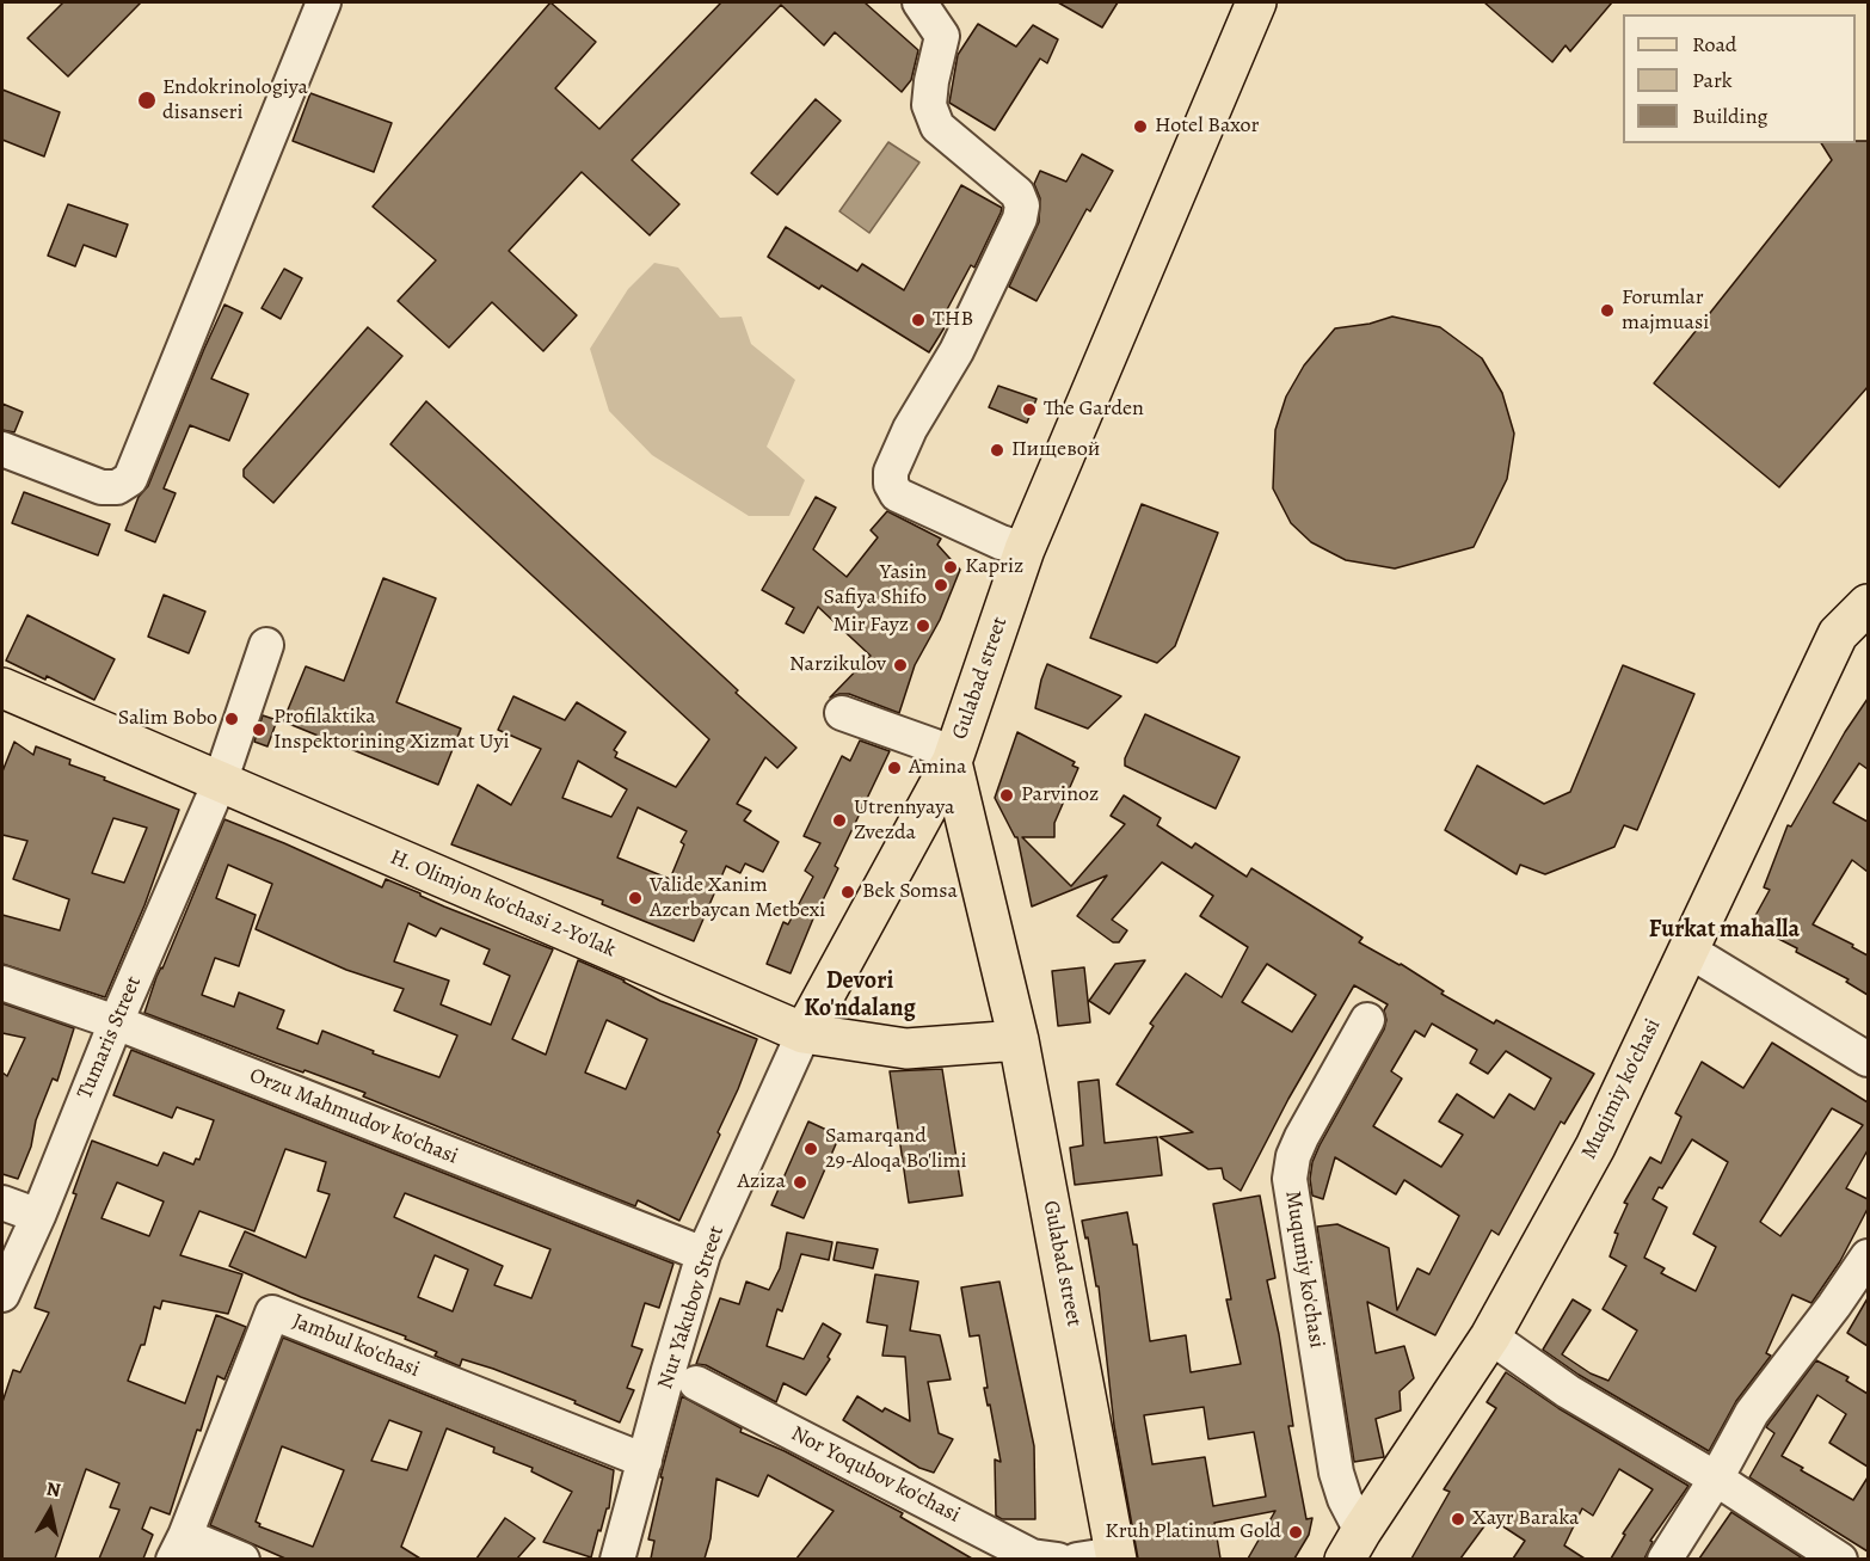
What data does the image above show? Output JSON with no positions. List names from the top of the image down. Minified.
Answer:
{"streets":{"main road":["Gulabad street","H. Olimjon ko'chasi 2-Yo'lak","Muqimiy ko'chasi","Nur Yakubov Street"],"street":["Tumaris Street","Orzu Mahmudov ko'chasi","Muqumiy ko'chasi","Jambul ko'chasi","Nor Yoqubov ko'chasi"]},"crossings":[["Gulabad street","H. Olimjon ko'chasi 2-Yo'lak"],["Gulabad street","Nur Yakubov Street"],["H. Olimjon ko'chasi 2-Yo'lak","Tumaris Street"],["H. Olimjon ko'chasi 2-Yo'lak","Nur Yakubov Street"],["Tumaris Street","Orzu Mahmudov ko'chasi"],["Muqimiy ko'chasi","Muqumiy ko'chasi"],["Orzu Mahmudov ko'chasi","Nur Yakubov Street"],["Nur Yakubov Street","Jambul ko'chasi"]],"districts":["Furkat mahalla","Devori Ko'ndalang"],"places":["Endokrinologiya disanseri","Hotel Baxor","Forumlar majmuasi","THB","The Garden","Пищевой","Kapriz","Yasin Safiya Shifo","Mir Fayz","Narzikulov","Salim Bobo","Profilaktika Inspektorining Xizmat Uyi","Amina","Parvinoz","Utrennyaya Zvezda","Bek Somsa","Valide Xanim Azerbaycan Metbexi","Samarqand 29-Aloqa Bo'limi","Aziza","Xayr Baraka","Kruh Platinum Gold"],"legend":["Road","Park","Building"],"north":"top"}
